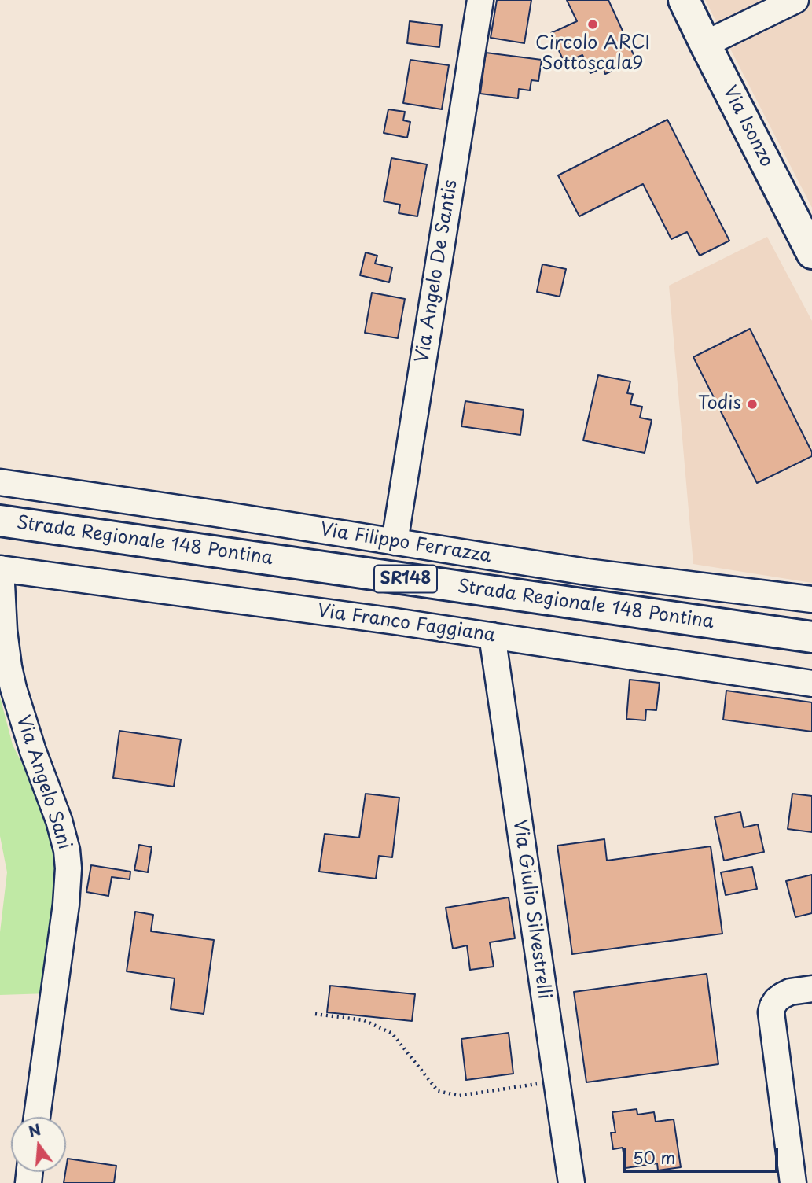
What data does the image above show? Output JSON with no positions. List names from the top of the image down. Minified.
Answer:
{"streets":{"main road":["Via Isonzo","Strada Regionale 148 Pontina","SR148"],"street":["Via Angelo De Santis","Via Filippo Ferrazza","Via Franco Faggiana","Via Angelo Sani","Via Giulio Silvestrelli"]},"crossings":[["Via Angelo De Santis","Via Filippo Ferrazza"],["Via Franco Faggiana","Via Angelo Sani"],["Via Franco Faggiana","Via Giulio Silvestrelli"]],"places":["Circolo ARCI Sottoscala9","Todis"],"scale_bar":"50 m","north":"top"}
